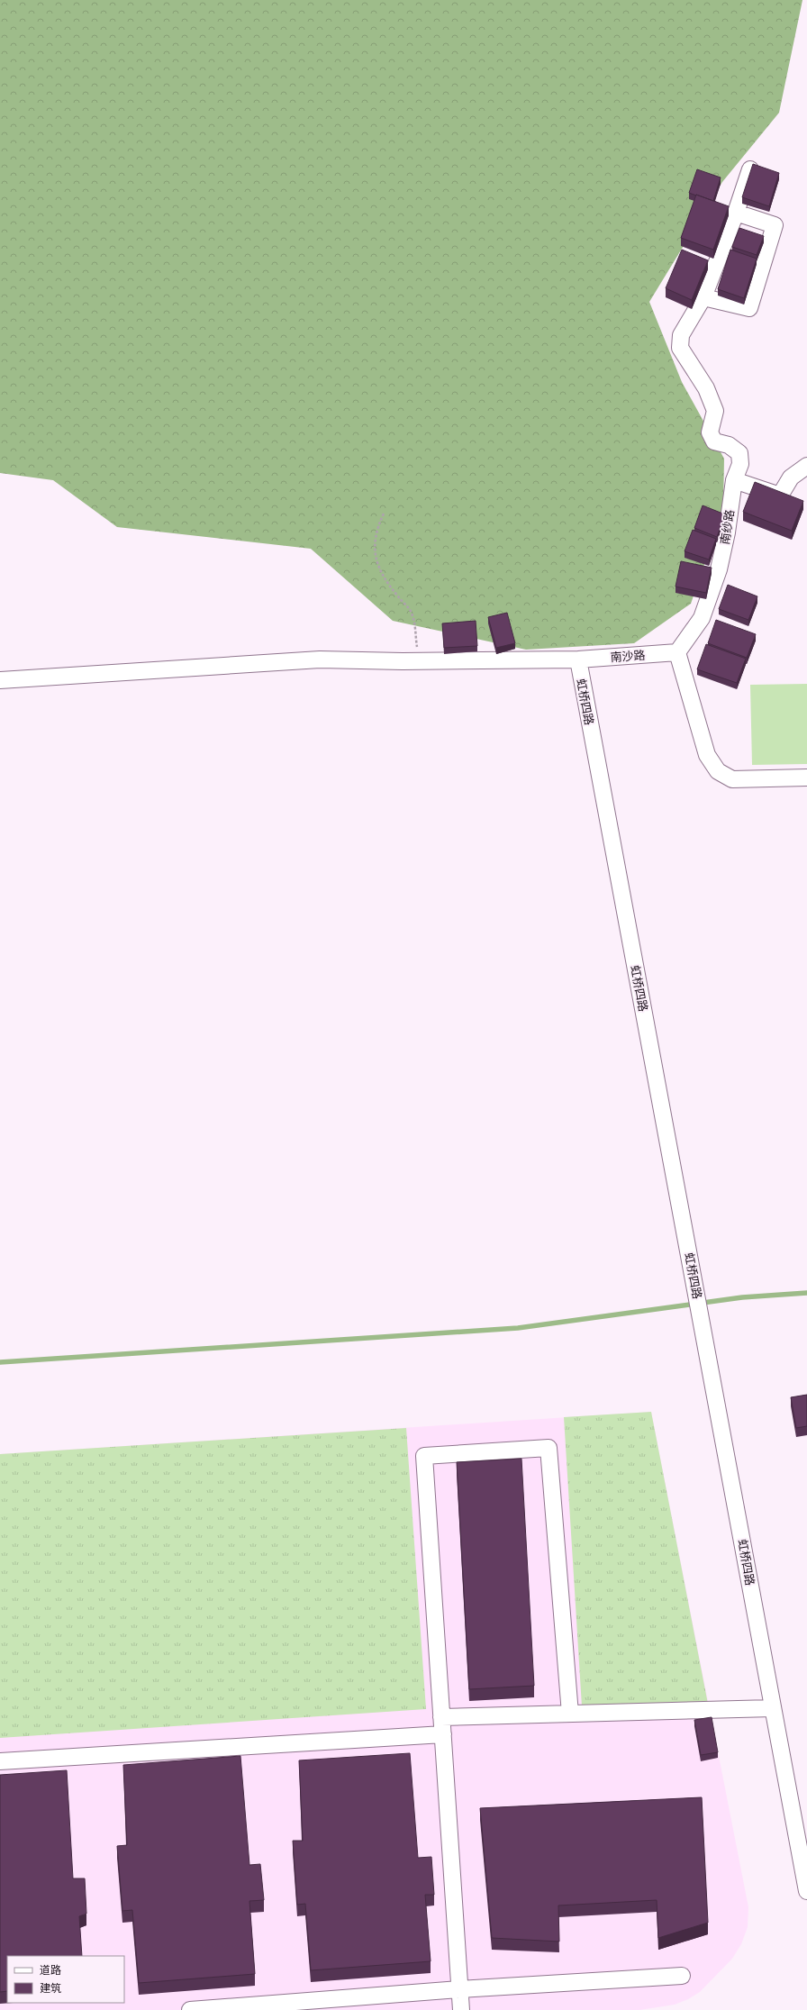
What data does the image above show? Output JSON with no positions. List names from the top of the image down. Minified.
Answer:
{"streets":{"street":["南纱路","南沙路","虹桥四路"]},"crossings":[["南纱路","南沙路"],["南沙路","虹桥四路"]],"legend":["道路","建筑"]}
